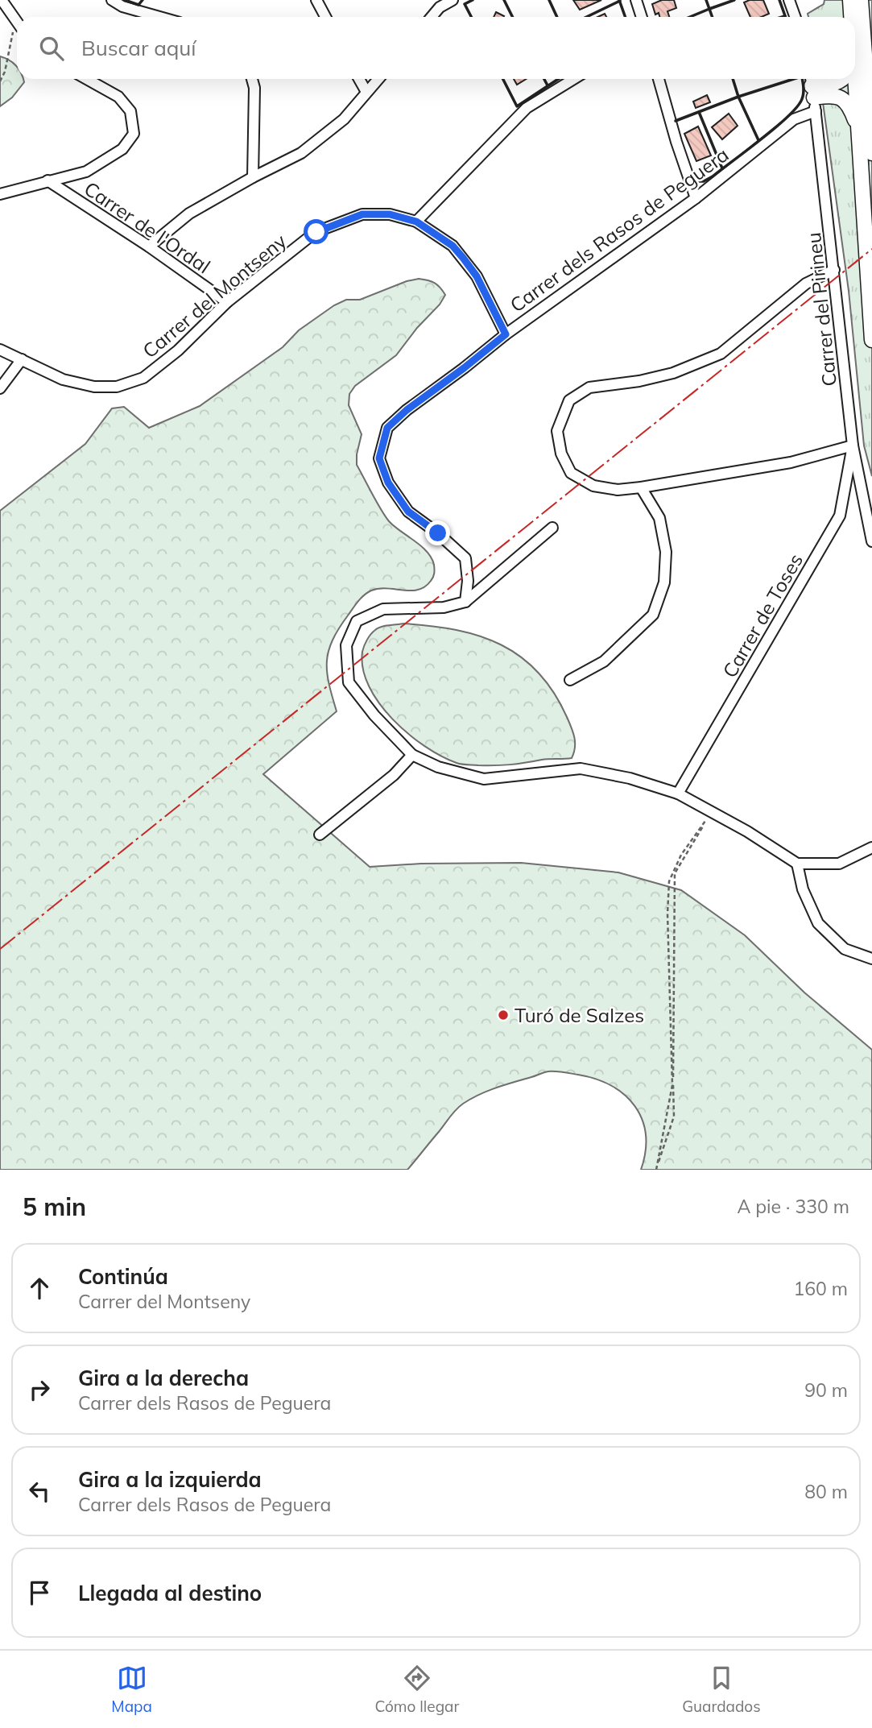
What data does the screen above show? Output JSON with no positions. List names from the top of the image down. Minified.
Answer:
{"streets":{"street":["Carrer de l'Ordal","Carrer dels Rasos de Peguera","Carrer del Montseny","Carrer del Pirineu","Carrer de Toses"]},"crossings":[["Carrer de l'Ordal","Carrer del Montseny"],["Carrer dels Rasos de Peguera","Carrer del Montseny"],["Carrer dels Rasos de Peguera","Carrer del Pirineu"],["Carrer del Pirineu","Carrer de Toses"]],"places":["Turó de Salzes"],"page":{"search":"Buscar aquí","heading":["5 min","A pie · 330 m"],"list":[["Continúa","Carrer del Montseny","160 m"],["Gira a la derecha","Carrer dels Rasos de Peguera","90 m"],["Gira a la izquierda","Carrer dels Rasos de Peguera","80 m"],"Llegada al destino"],"nav":["Mapa","Cómo llegar","Guardados"]}}
